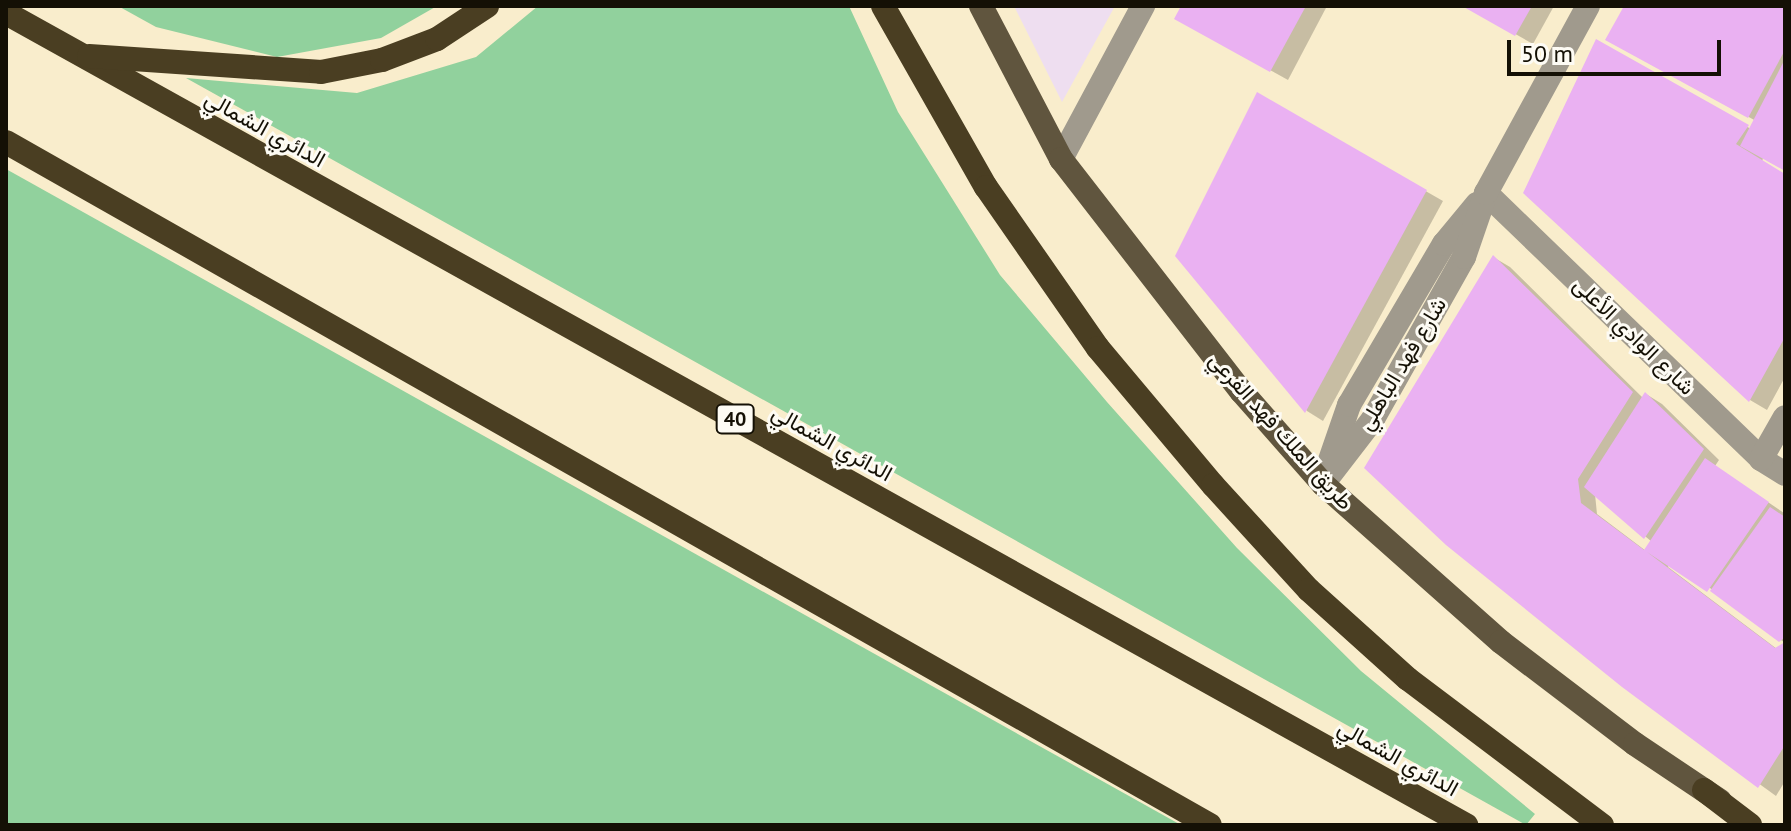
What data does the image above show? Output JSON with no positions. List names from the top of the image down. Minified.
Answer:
{"streets":{"highway":["الدائري الشمالي","40"],"main road":["طريق الملك فهد الفرعي"],"street":["شارع الوادي الأعلى","شارع فهد الباهلي"]},"crossings":[["شارع الوادي الأعلى","شارع فهد الباهلي"],["شارع فهد الباهلي","طريق الملك فهد الفرعي"]],"scale_bar":"50 m"}
